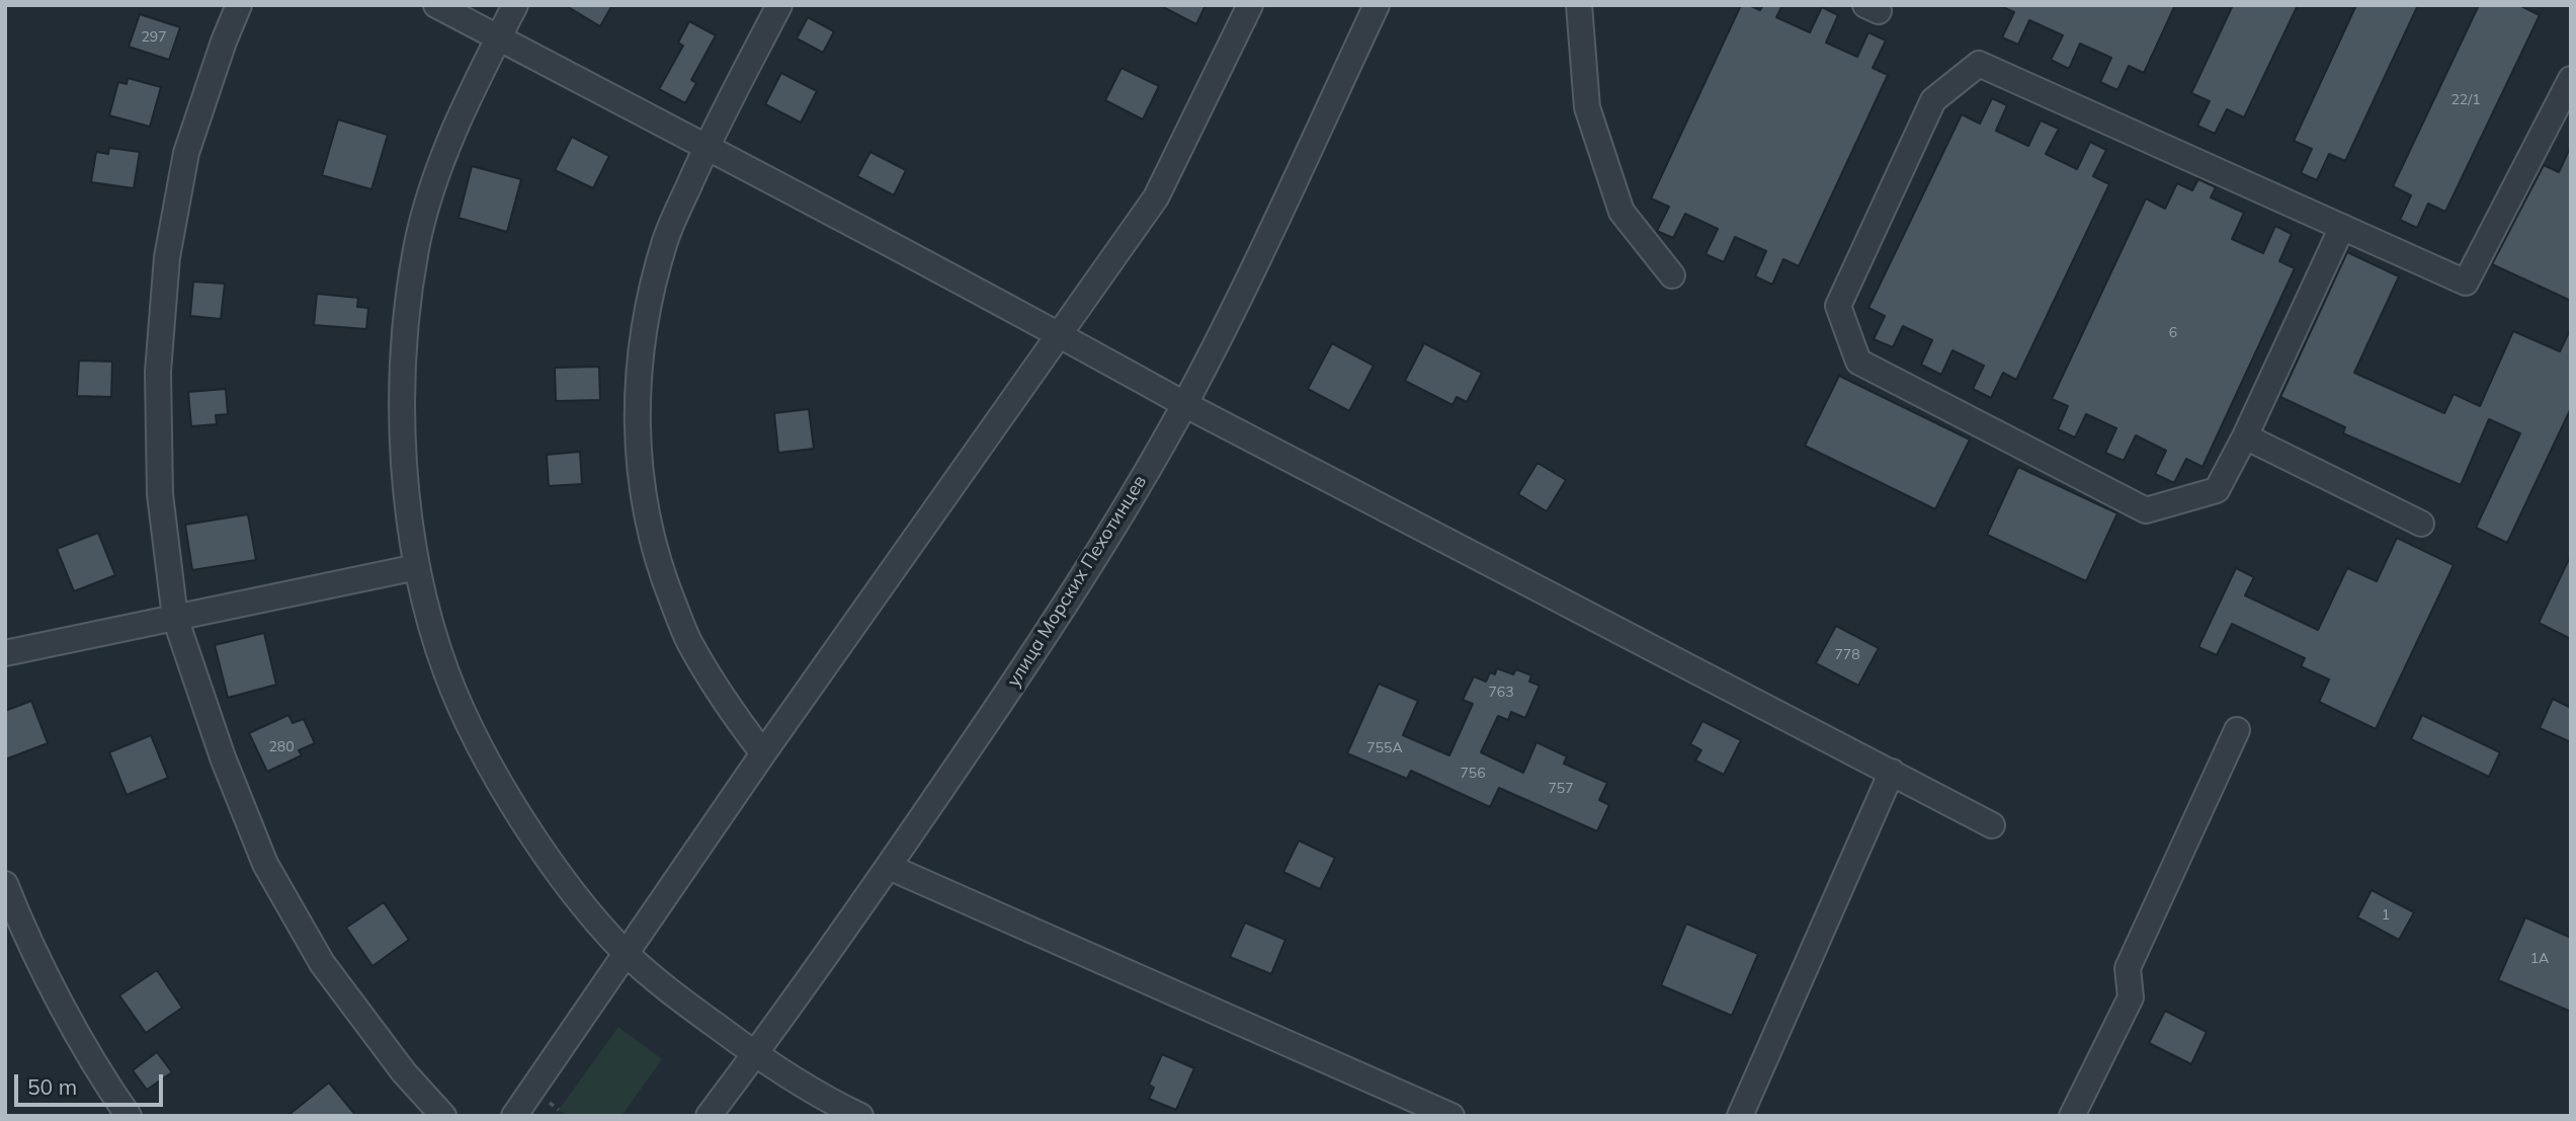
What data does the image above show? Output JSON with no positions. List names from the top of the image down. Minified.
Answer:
{"streets":{"street":["улица Морских Пехотинцев"]},"house_numbers":["297","22/1","6","778","763","280","755А","756","757","1","1А"],"scale_bar":"50 m"}
